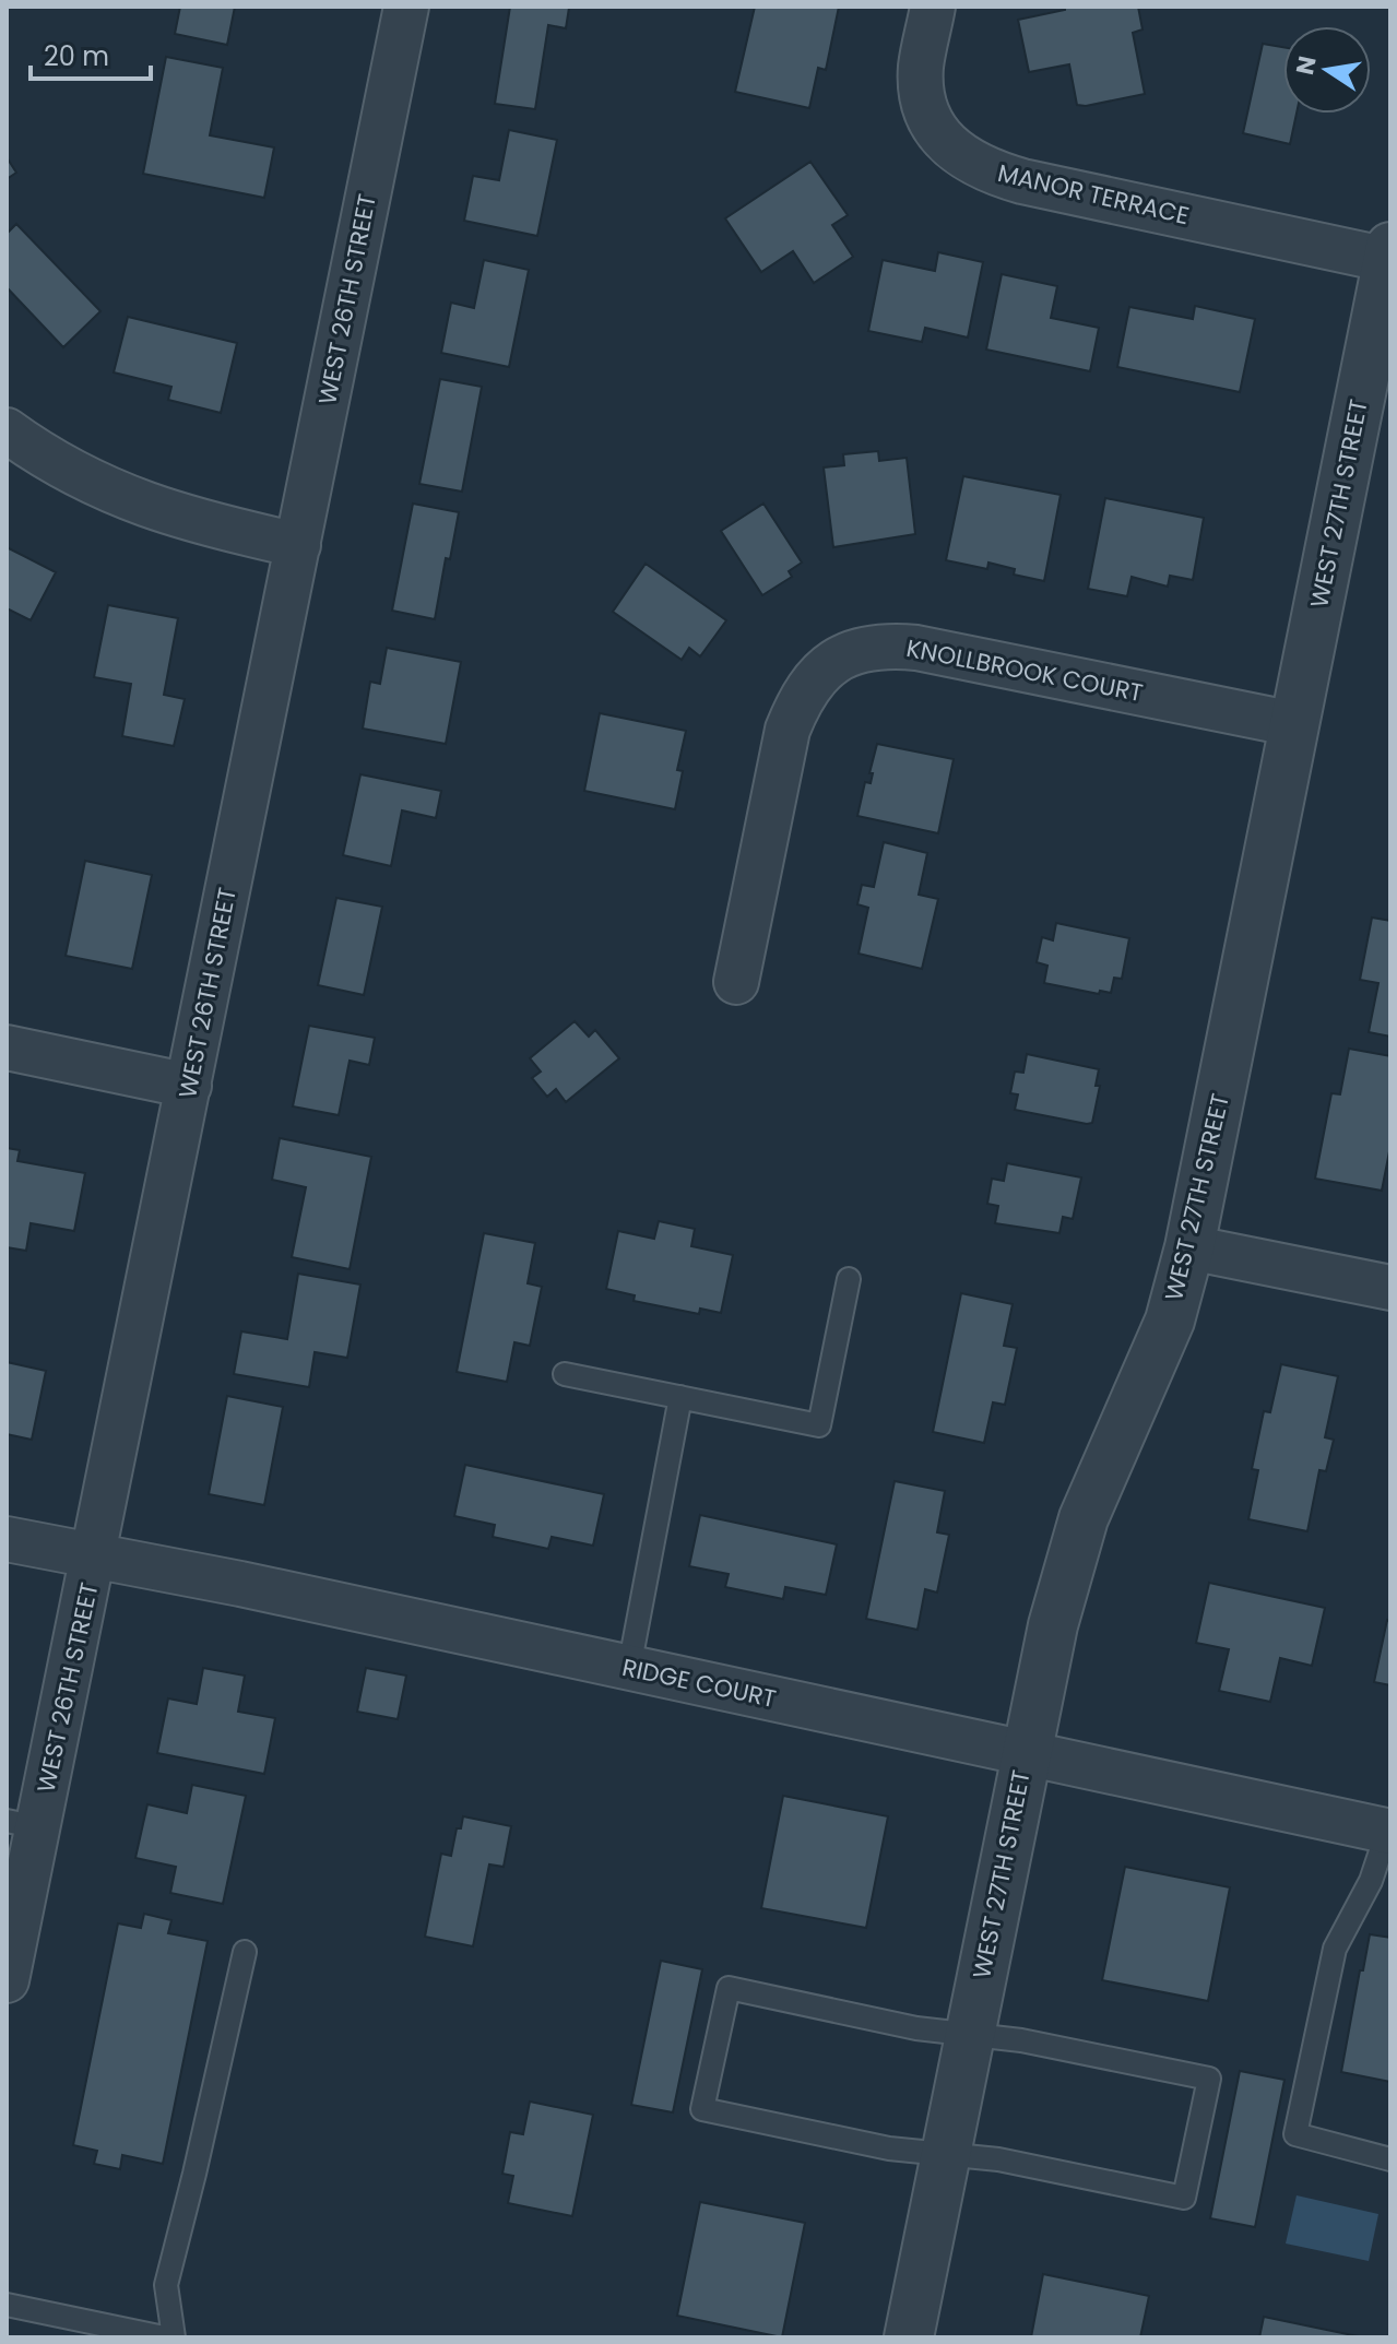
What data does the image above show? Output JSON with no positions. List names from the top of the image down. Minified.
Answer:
{"streets":{"street":["MANOR TERRACE","WEST 26TH STREET","WEST 27TH STREET","KNOLLBROOK COURT","RIDGE COURT"]},"crossings":[["MANOR TERRACE","WEST 27TH STREET"],["WEST 26TH STREET","RIDGE COURT"],["WEST 27TH STREET","KNOLLBROOK COURT"],["WEST 27TH STREET","RIDGE COURT"]],"scale_bar":"20 m","north":"left"}
